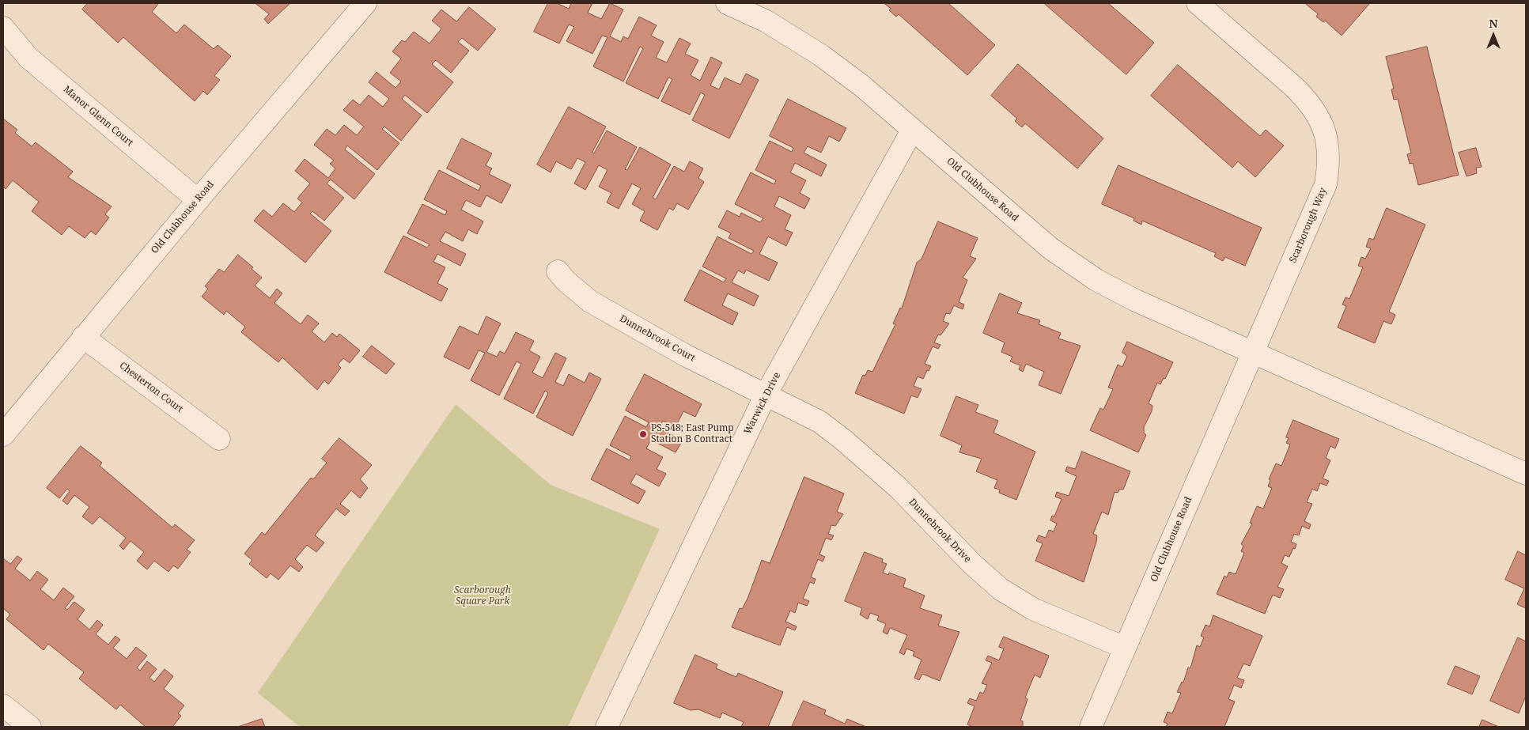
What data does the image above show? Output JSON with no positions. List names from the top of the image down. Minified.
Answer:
{"streets":{"street":["Manor Glenn Court","Old Clubhouse Road","Scarborough Way","Dunnebrook Court","Chesterton Court","Warwick Drive","Dunnebrook Drive"]},"crossings":[["Manor Glenn Court","Old Clubhouse Road"],["Old Clubhouse Road","Scarborough Way"],["Old Clubhouse Road","Chesterton Court"],["Old Clubhouse Road","Warwick Drive"],["Old Clubhouse Road","Dunnebrook Drive"],["Dunnebrook Court","Warwick Drive"],["Dunnebrook Court","Dunnebrook Drive"],["Warwick Drive","Dunnebrook Drive"]],"parks":["Scarborough Square Park"],"places":["PS-548; East Pump Station B Contract"],"north":"top"}
